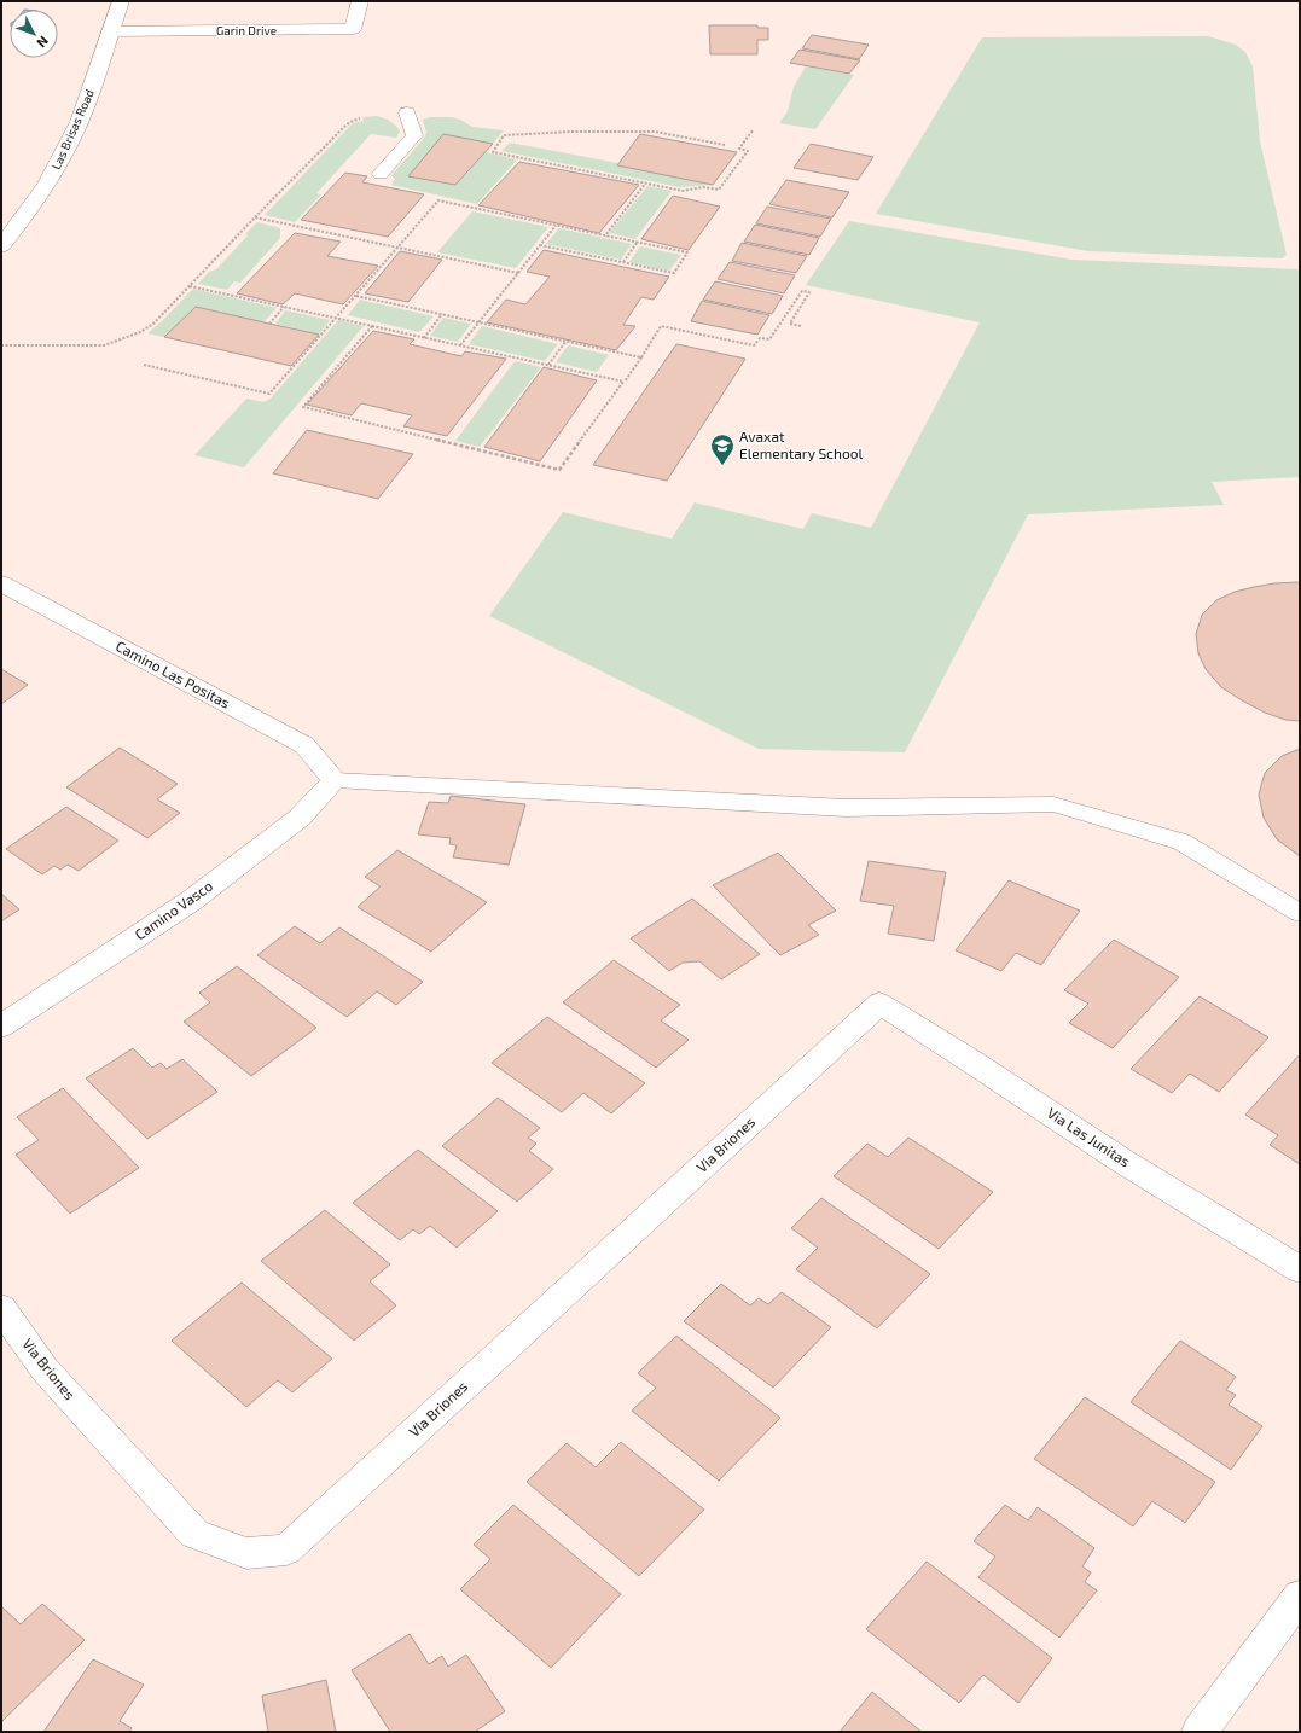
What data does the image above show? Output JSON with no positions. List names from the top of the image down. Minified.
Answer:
{"streets":{"street":["Garin Drive","Las Brisas Road","Camino Las Positas","Camino Vasco","Via Las Junitas","Via Briones"]},"crossings":[["Garin Drive","Las Brisas Road"],["Camino Las Positas","Camino Vasco"],["Via Las Junitas","Via Briones"]],"places":{"school or university":["Avaxat Elementary School"]},"north":"bottom right"}
